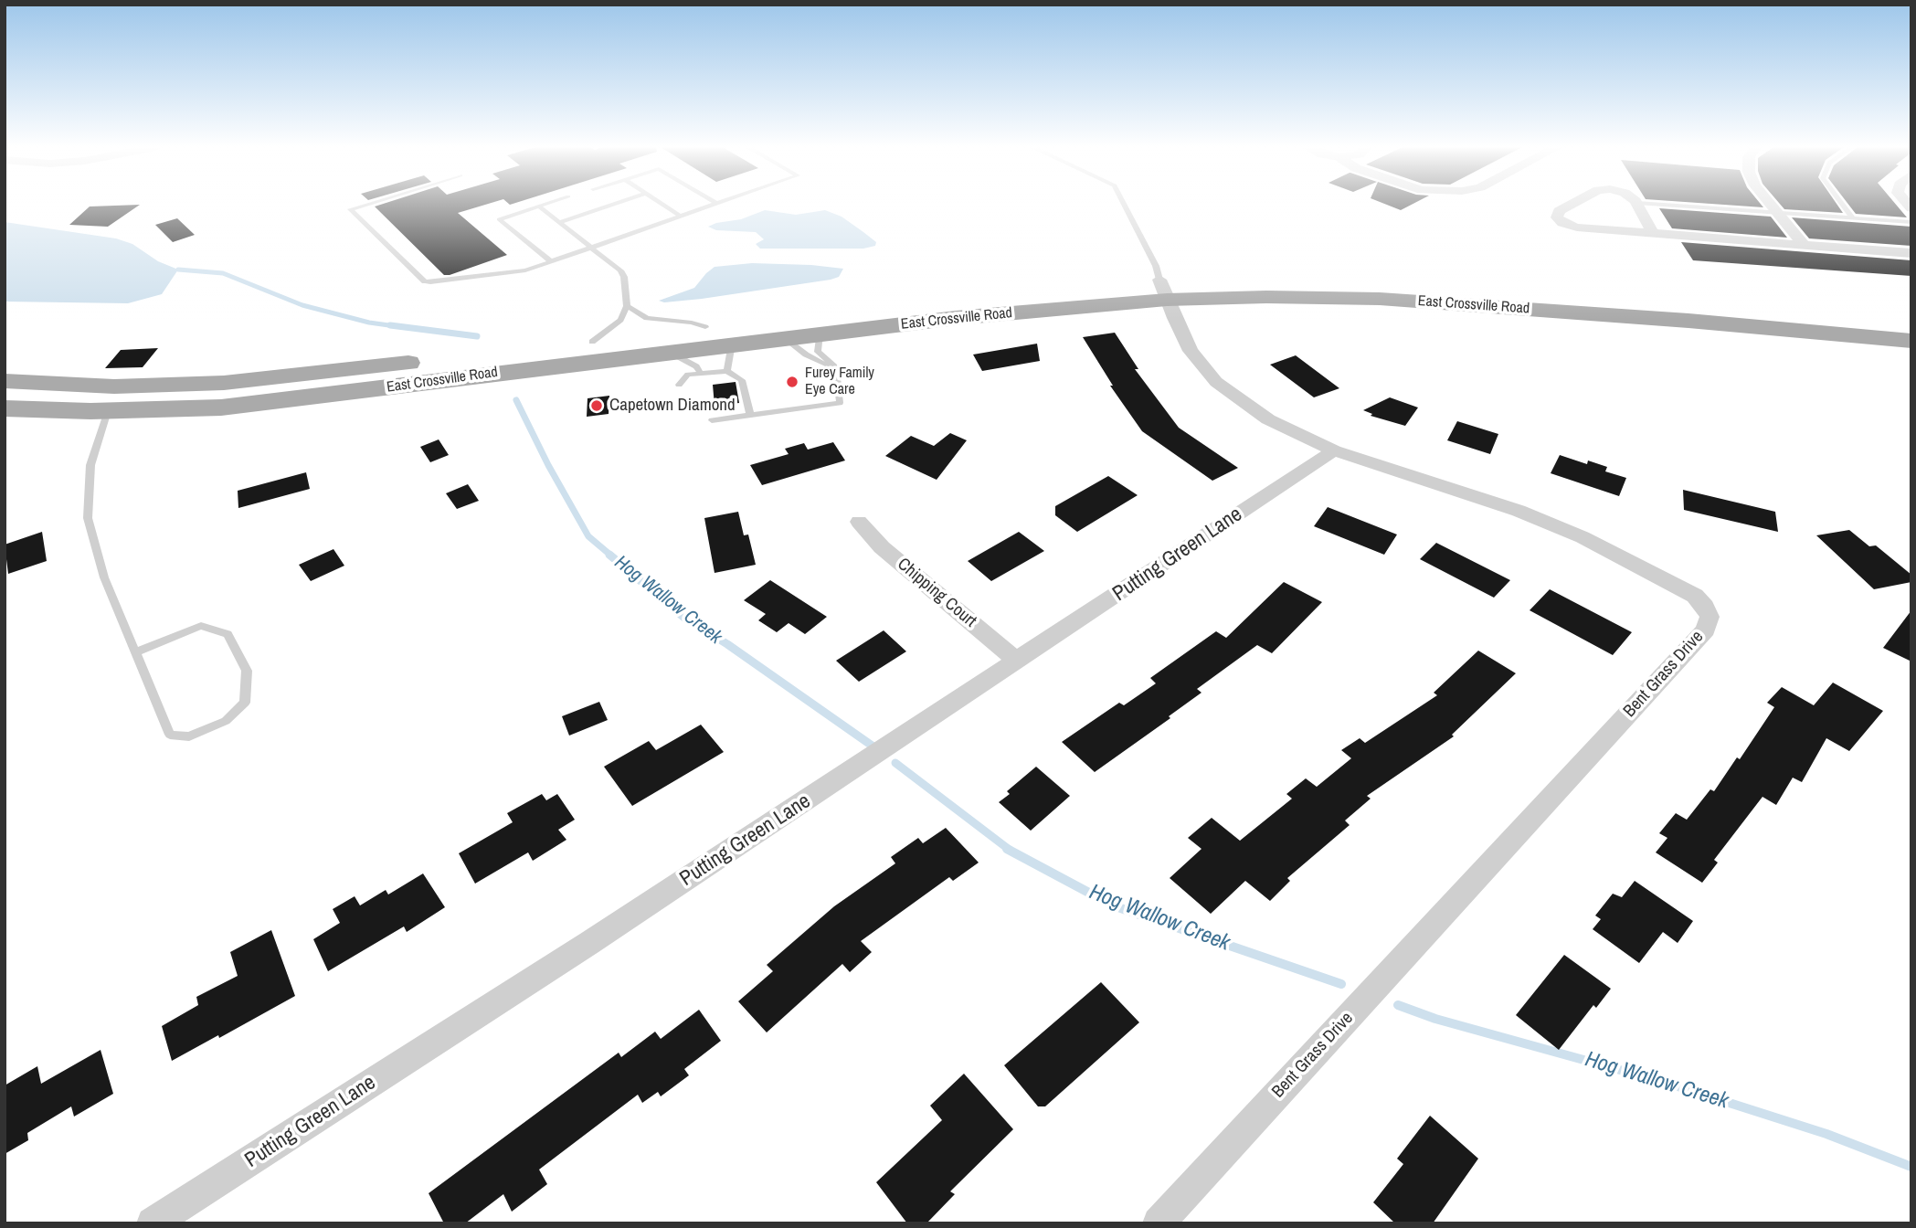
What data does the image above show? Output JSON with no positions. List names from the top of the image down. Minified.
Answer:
{"streets":{"main road":["East Crossville Road"],"street":["Putting Green Lane","Chipping Court","Bent Grass Drive"]},"crossings":[["East Crossville Road","Bent Grass Drive"],["Putting Green Lane","Chipping Court"],["Putting Green Lane","Bent Grass Drive"]],"water":["Hog Wallow Creek"],"places":["Furey Family Eye Care","Capetown Diamond"]}
